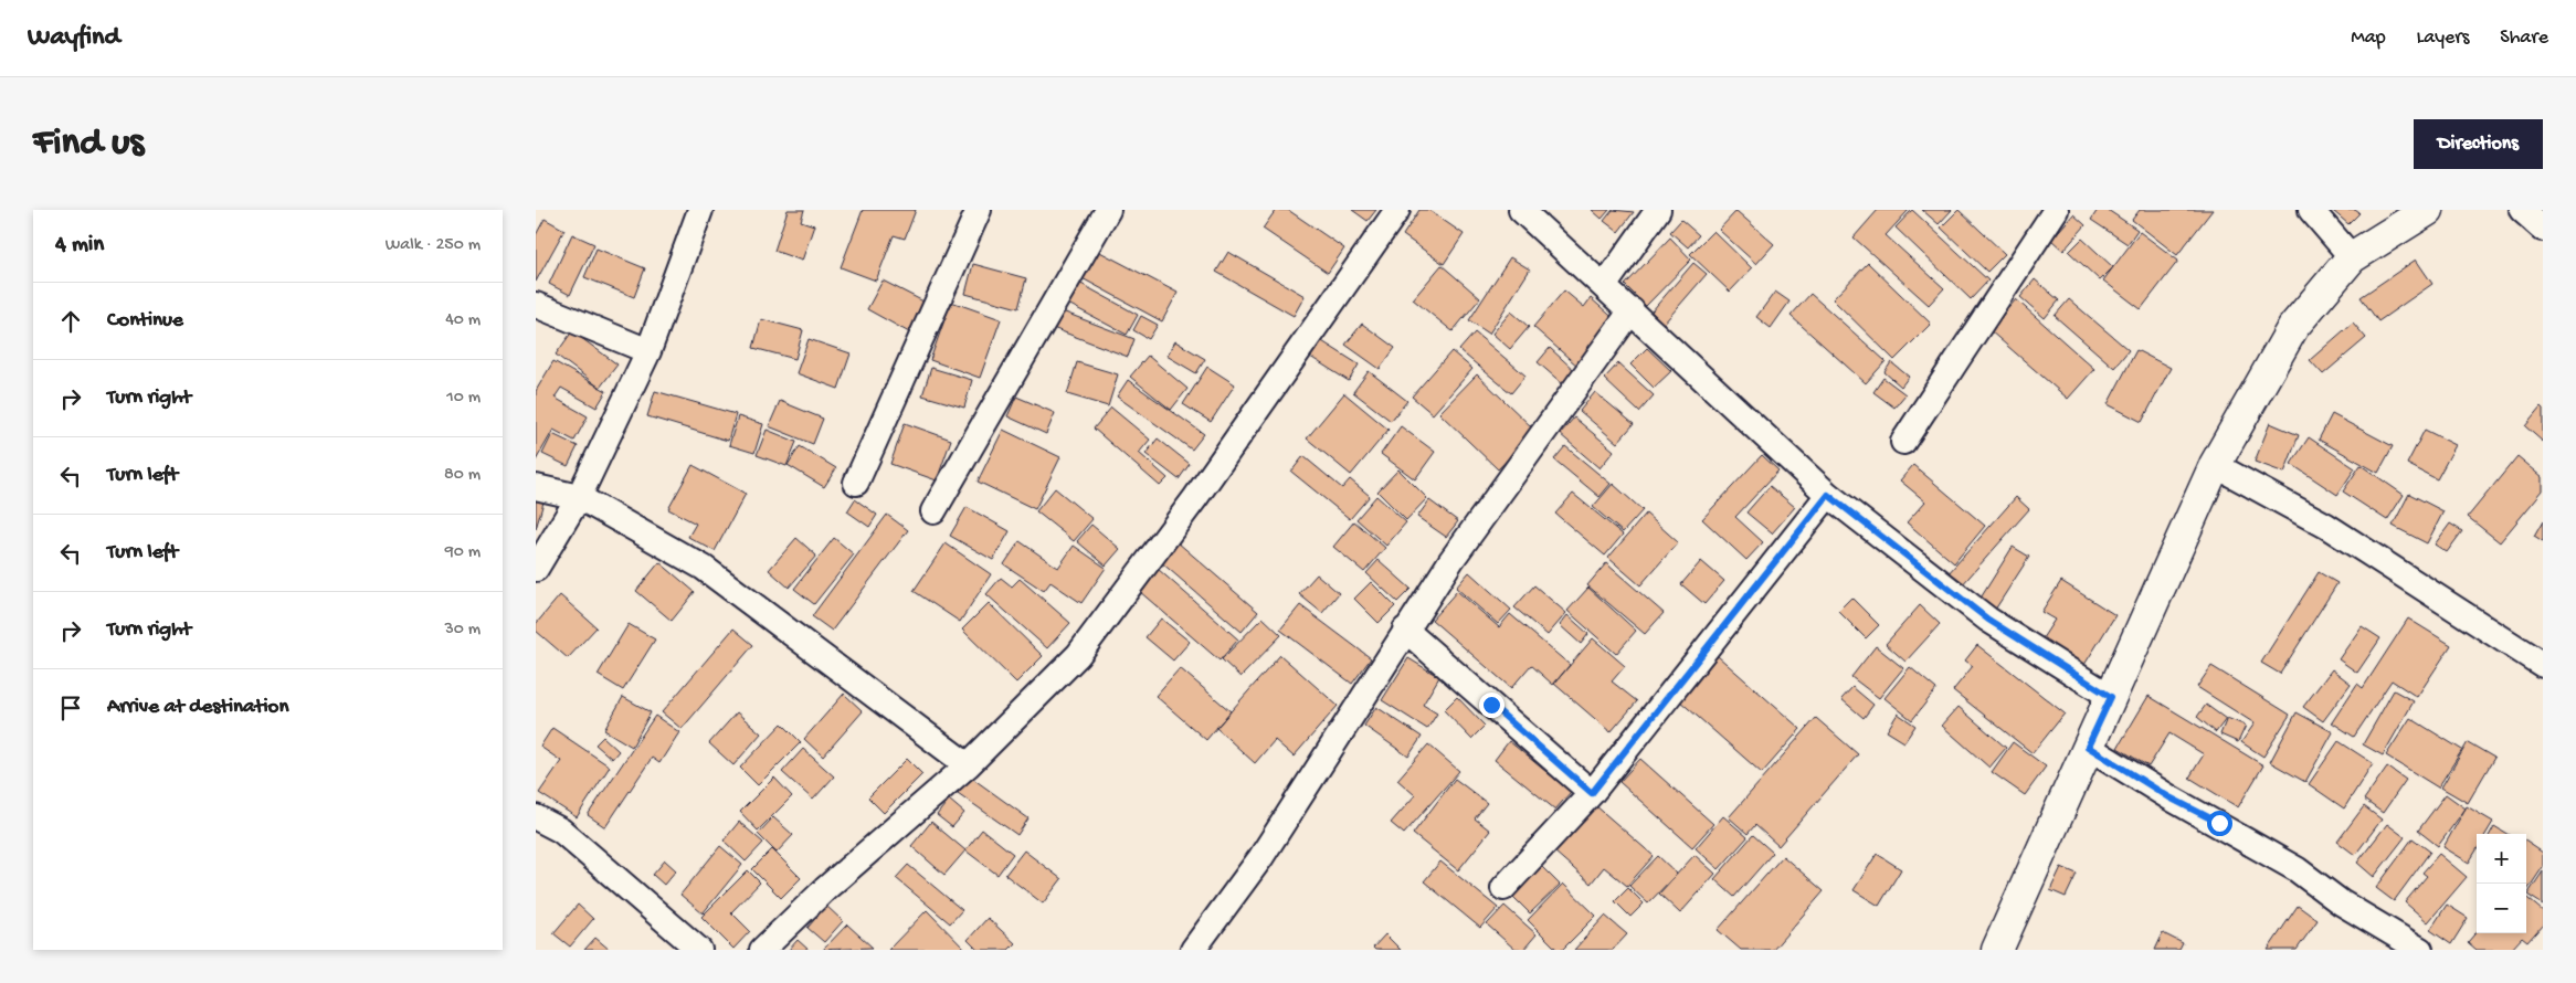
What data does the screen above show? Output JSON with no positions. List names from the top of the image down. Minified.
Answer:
{"page":{"header":"Wayfind","nav":["Map","Layers","Share"],"buttons":"Directions","title":"Find us","heading":["4 min","Walk · 250 m"],"list":[["Continue","40 m"],["Turn right","10 m"],["Turn left","80 m"],["Turn left","90 m"],["Turn right","30 m"],"Arrive at destination"],"map_buttons":["+","−"]}}
